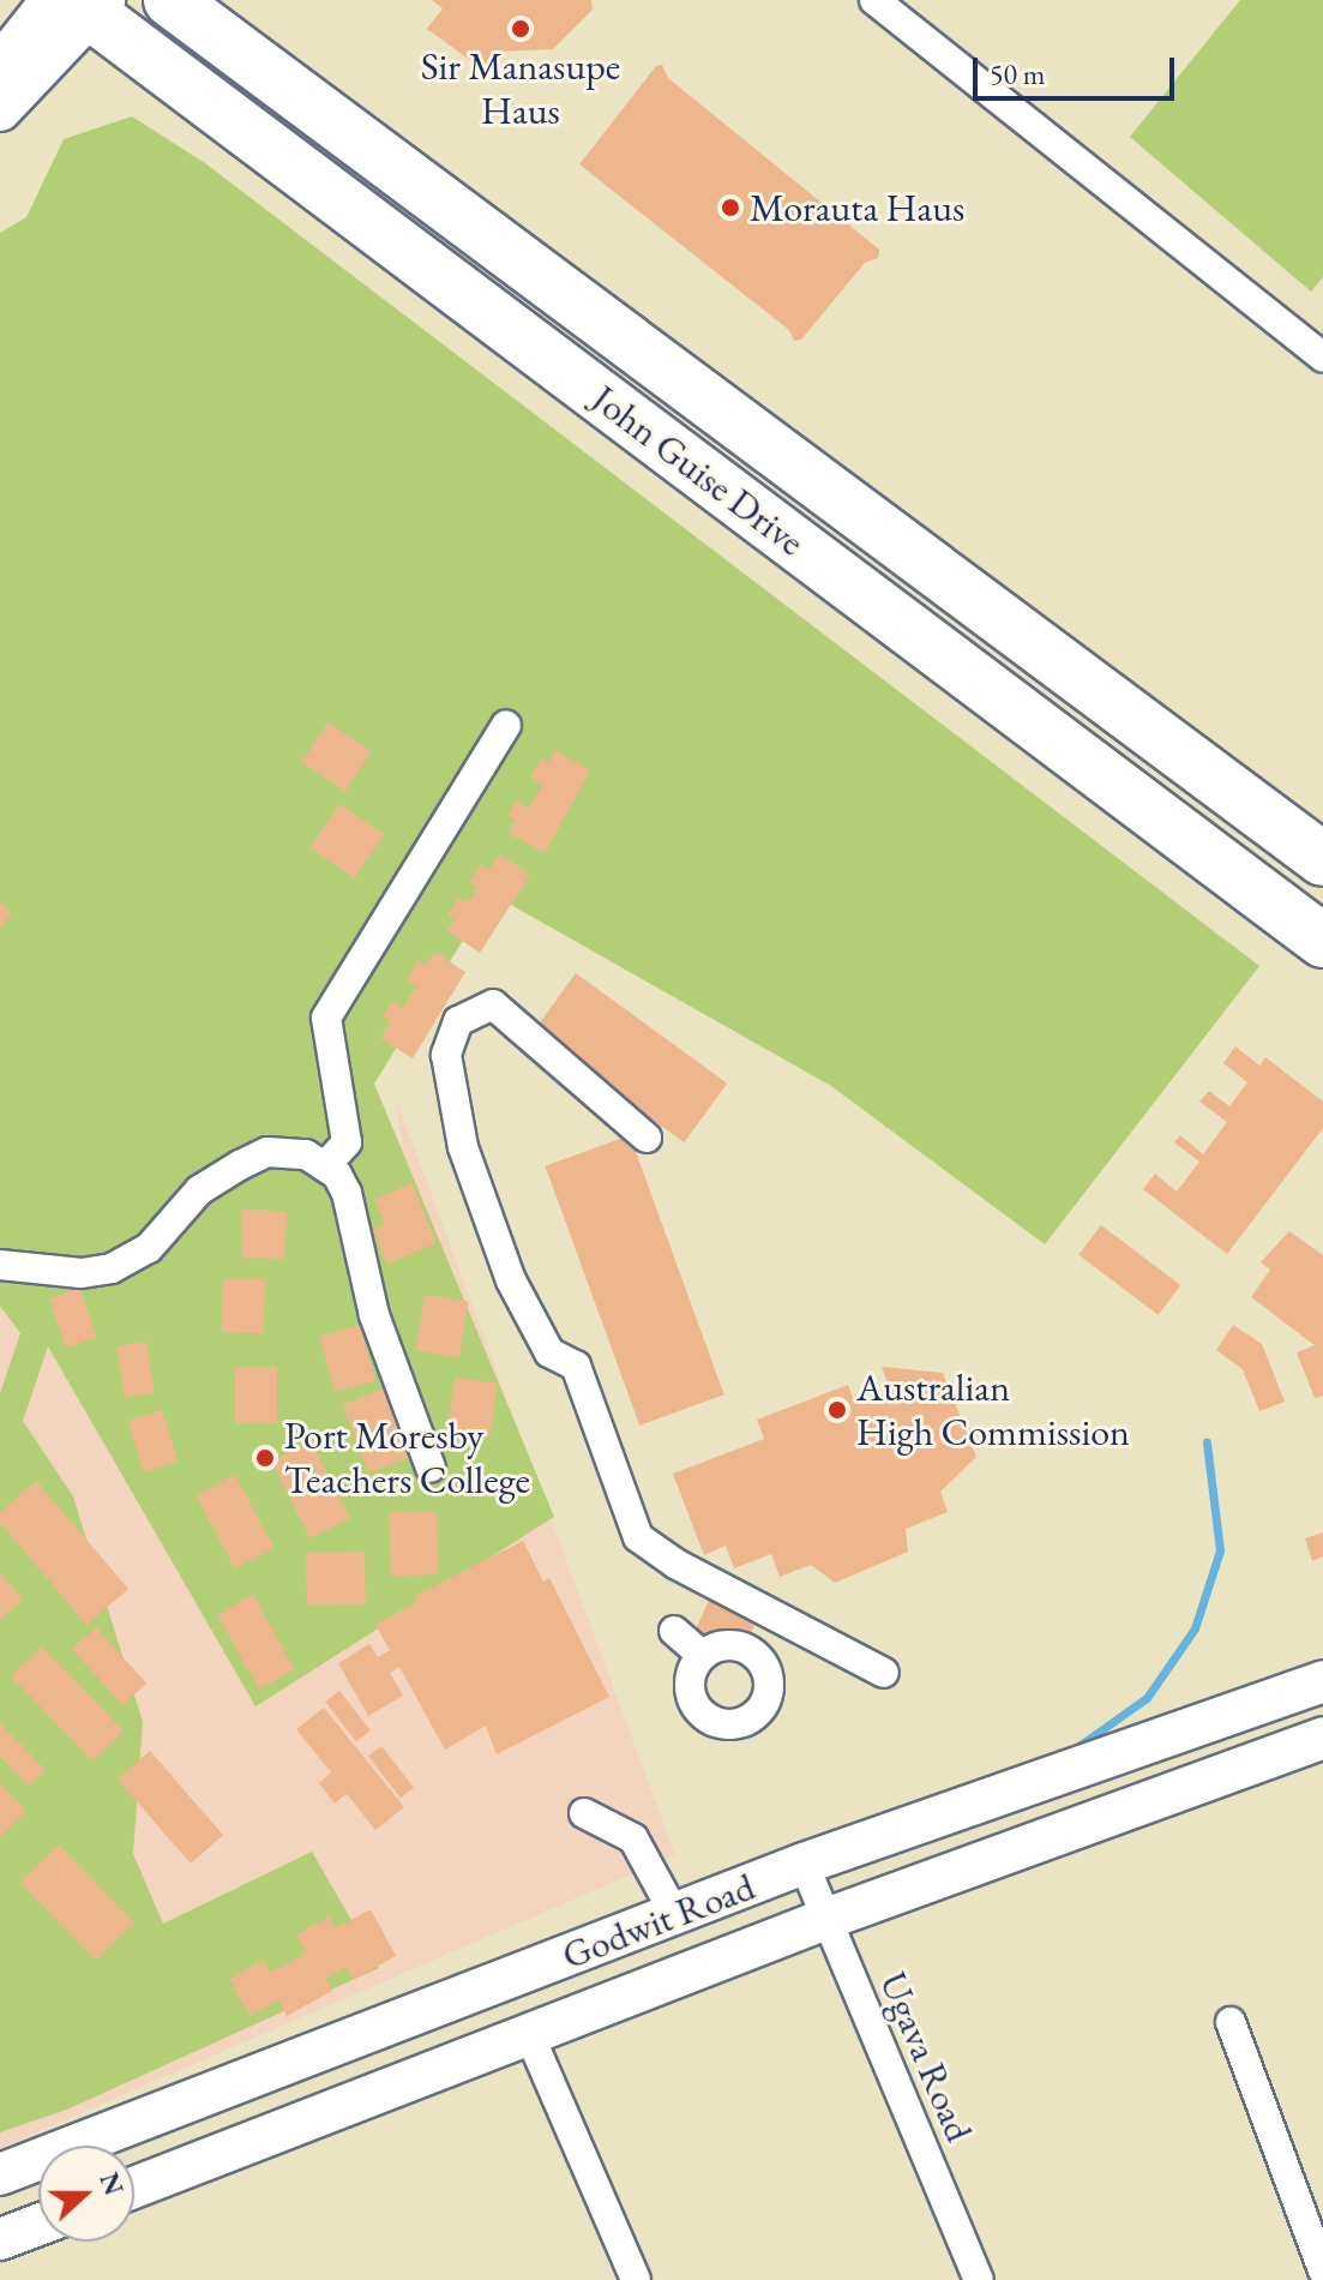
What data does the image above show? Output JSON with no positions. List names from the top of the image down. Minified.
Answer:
{"streets":{"highway":["John Guise Drive"],"main road":["Godwit Road"],"street":["Ugava Road"]},"crossings":[["Godwit Road","Ugava Road"]],"places":["Sir Manasupe Haus","Morauta Haus","Australian High Commission","Port Moresby Teachers College"],"scale_bar":"50 m","north":"right"}
